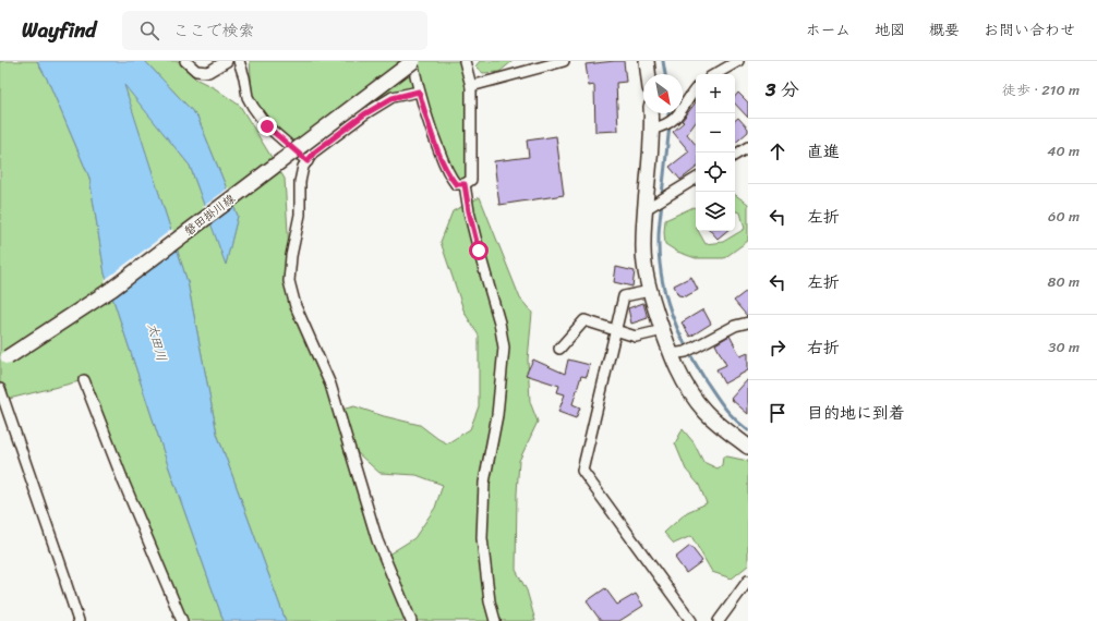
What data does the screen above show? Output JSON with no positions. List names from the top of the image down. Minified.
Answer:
{"streets":{"main road":["磐田掛川線"]},"water":["太田川"],"north":"bottom right","page":{"header":"Wayfind","search":"ここで検索","nav":["ホーム","地図","概要","お問い合わせ"],"heading":["3 分","徒歩 · 210 m"],"map_buttons":["+","−"],"list":[["直進","40 m"],["左折","60 m"],["左折","80 m"],["右折","30 m"],"目的地に到着"]}}
